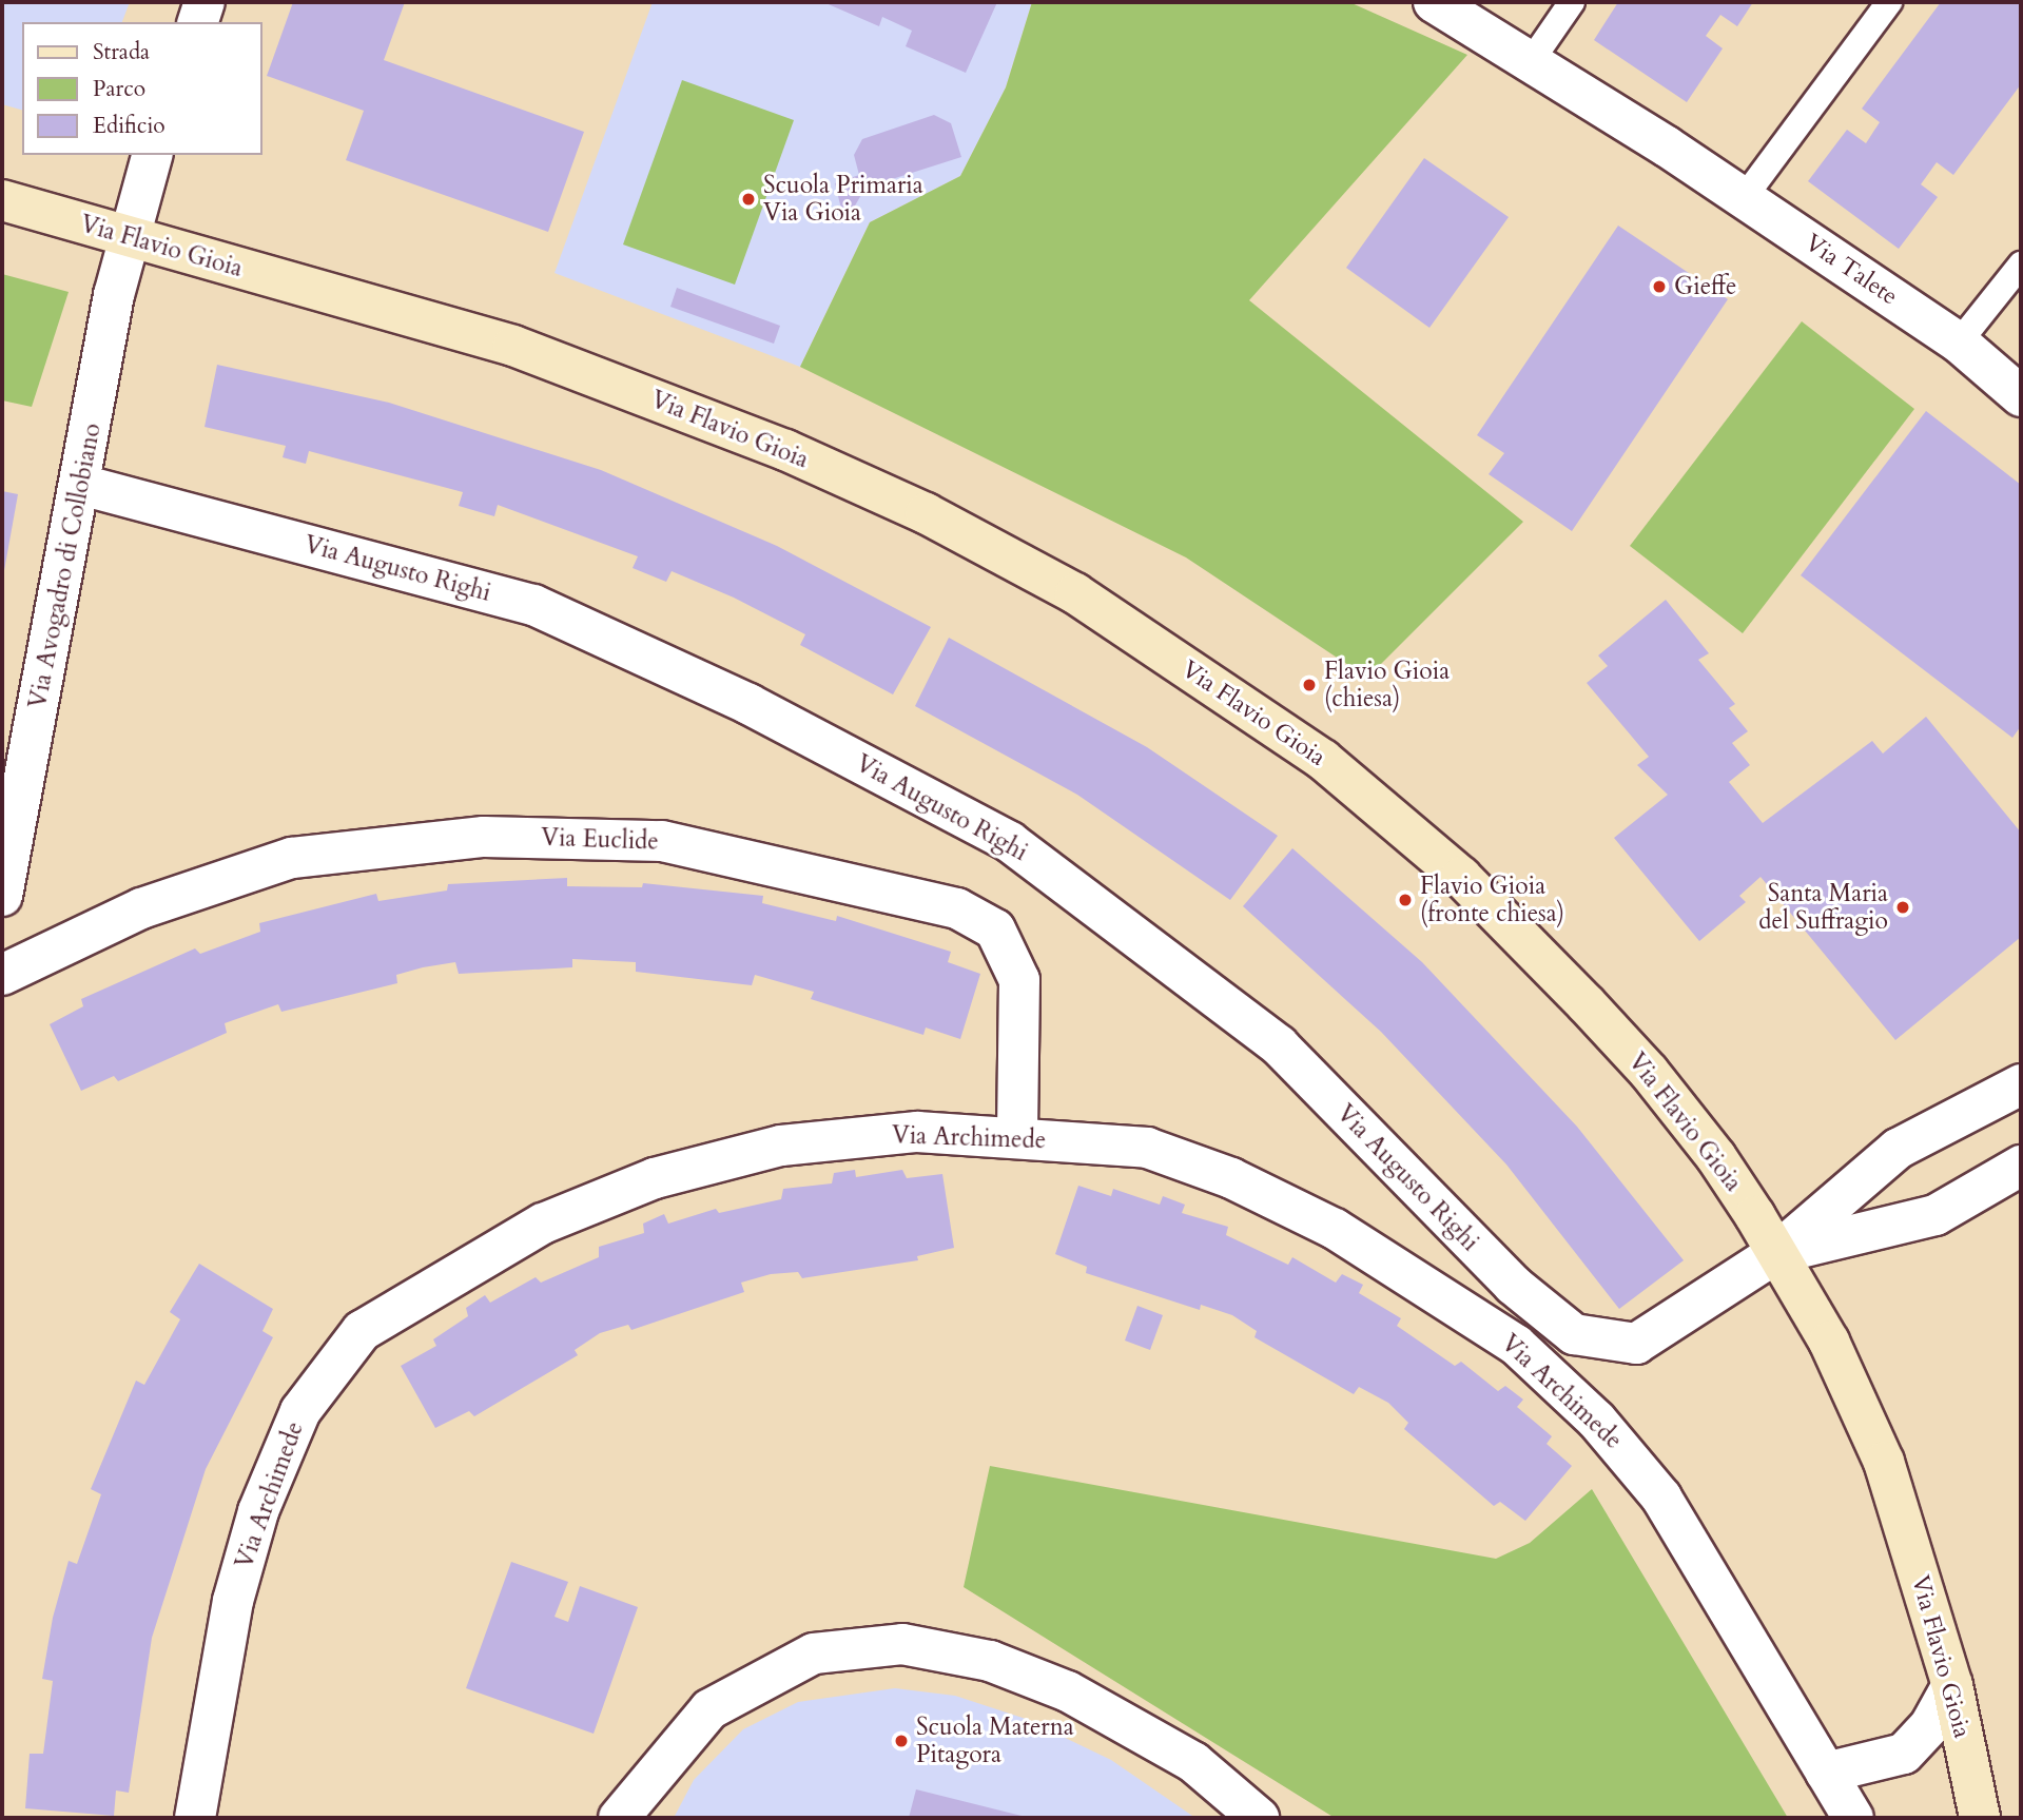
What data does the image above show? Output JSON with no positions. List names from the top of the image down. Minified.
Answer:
{"streets":{"main road":["Via Flavio Gioia"],"street":["Via Talete","Via Avogadro di Collobiano","Via Augusto Righi","Via Euclide","Via Archimede"]},"crossings":[["Via Flavio Gioia","Via Avogadro di Collobiano"],["Via Flavio Gioia","Via Augusto Righi"],["Via Avogadro di Collobiano","Via Augusto Righi"],["Via Euclide","Via Archimede"]],"places":["Scuola Primaria Via Gioia","Gieffe","Flavio Gioia (chiesa)","Flavio Gioia (fronte chiesa)","Santa Maria del Suffragio","Scuola Materna Pitagora"],"legend":["Strada","Parco","Edificio"]}
